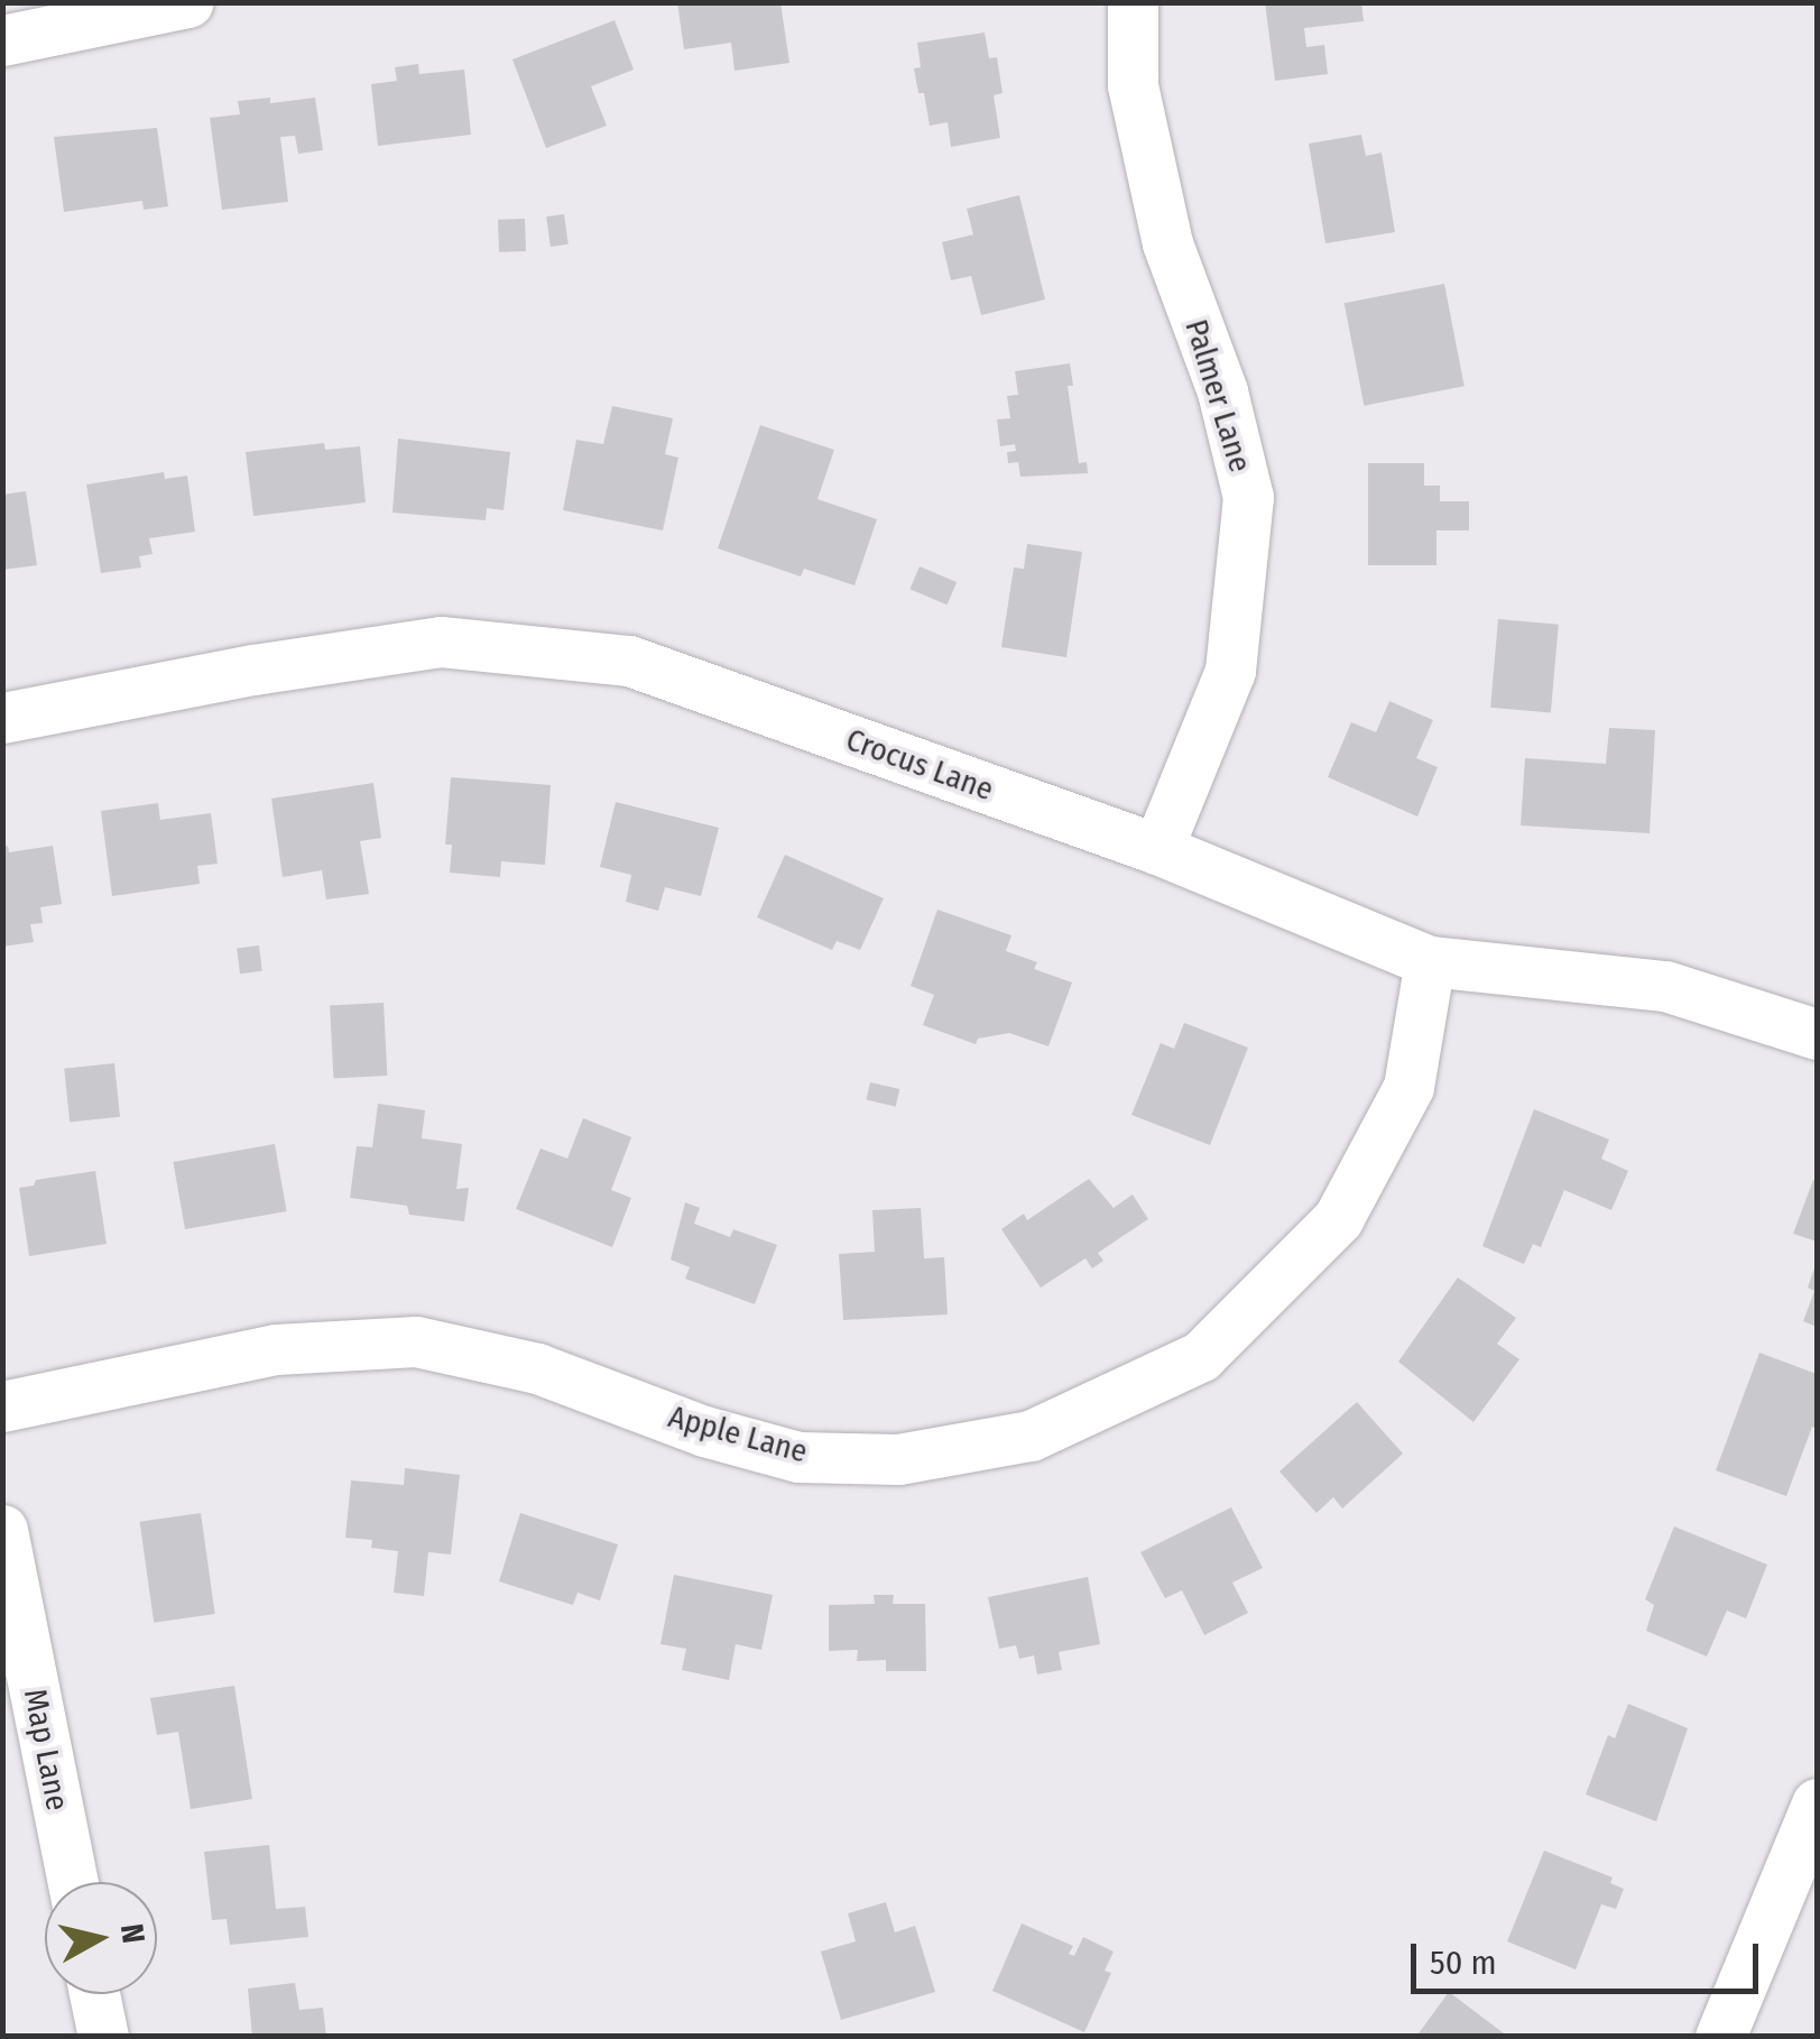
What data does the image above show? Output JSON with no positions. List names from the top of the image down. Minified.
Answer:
{"streets":{"street":["Palmer Lane","Crocus Lane","Apple Lane","Map Lane"]},"crossings":[["Palmer Lane","Crocus Lane"],["Crocus Lane","Apple Lane"]],"scale_bar":"50 m","north":"right"}
